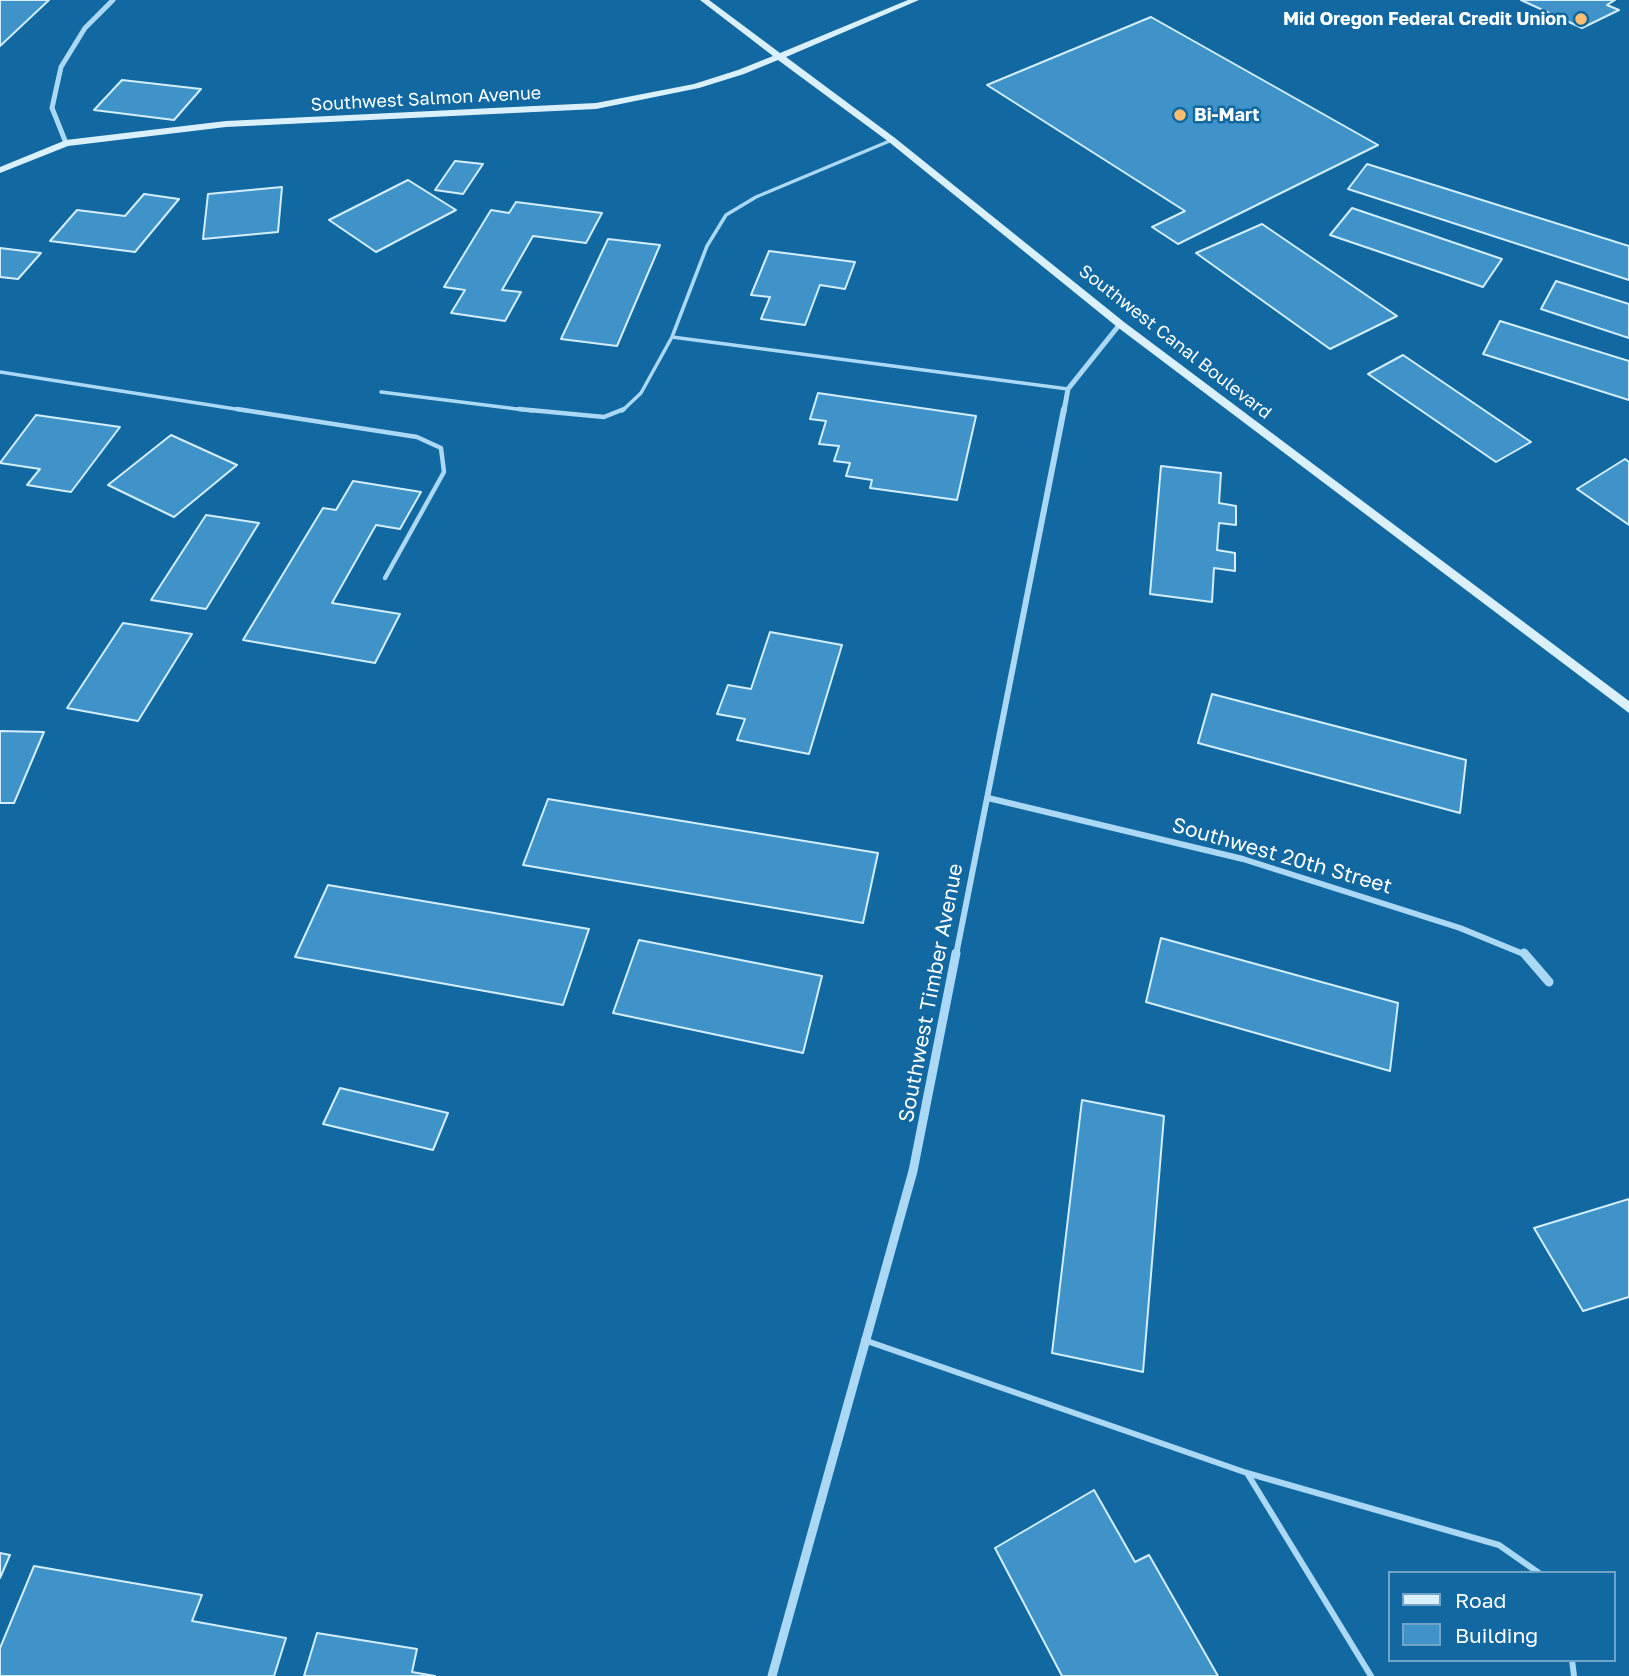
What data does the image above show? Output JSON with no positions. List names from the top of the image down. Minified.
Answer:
{"streets":{"main road":["Southwest Salmon Avenue","Southwest Canal Boulevard"],"street":["Southwest 20th Street","Southwest Timber Avenue"]},"crossings":[["Southwest Salmon Avenue","Southwest Canal Boulevard"],["Southwest Canal Boulevard","Southwest Timber Avenue"],["Southwest 20th Street","Southwest Timber Avenue"]],"places":["Mid Oregon Federal Credit Union","Bi-Mart"],"legend":["Road","Building"]}
